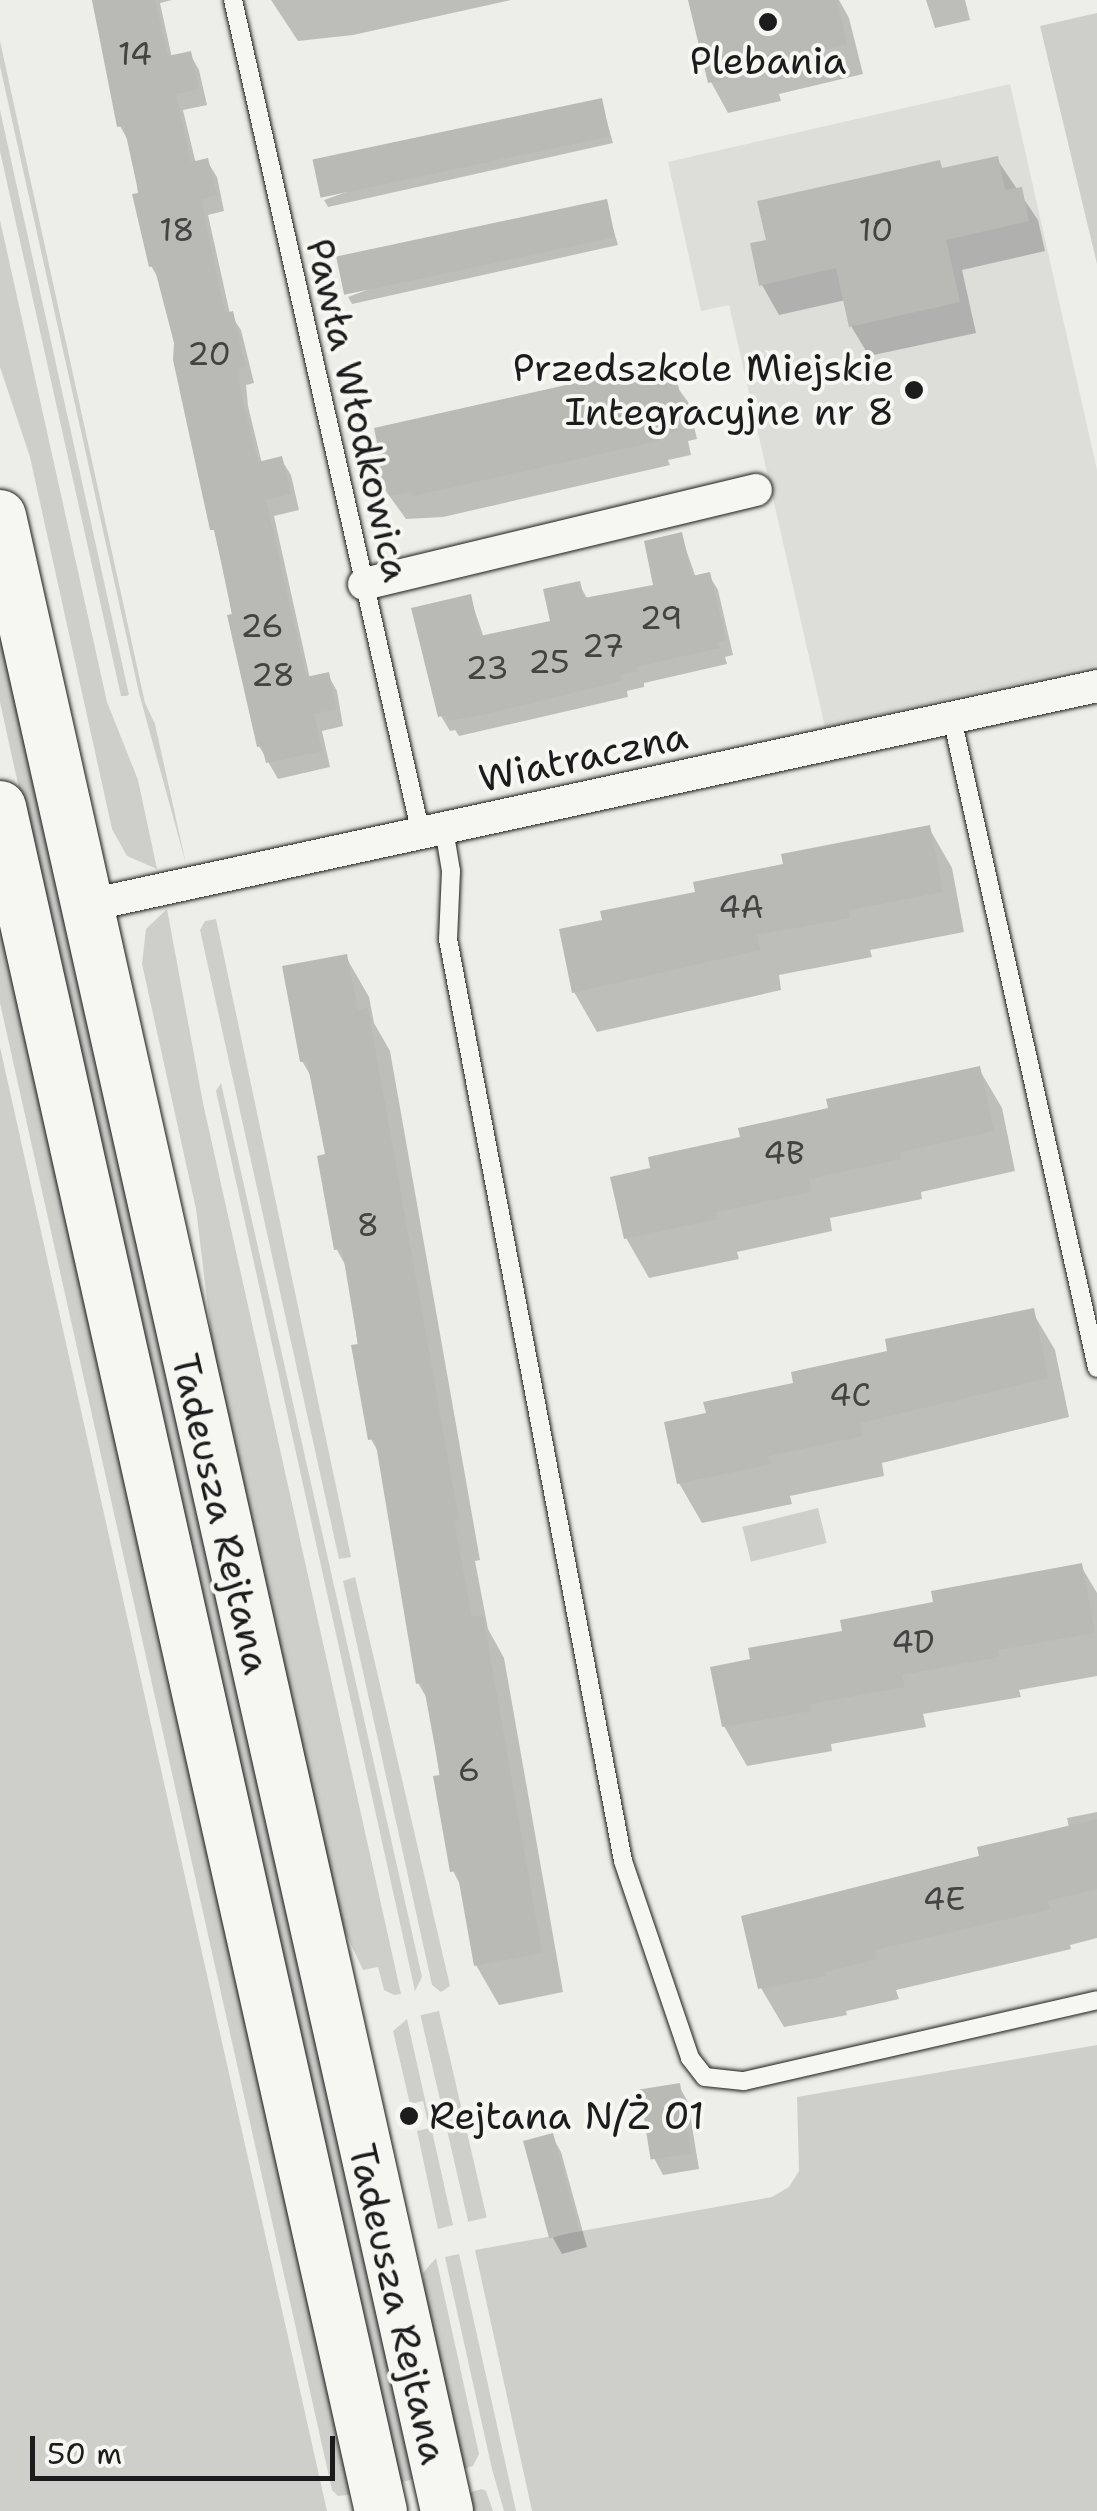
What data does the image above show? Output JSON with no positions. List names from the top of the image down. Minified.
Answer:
{"streets":{"main road":["Tadeusza Rejtana"],"street":["Wiatraczna"],"lane":["Pawła Włodkowica"]},"crossings":[["Pawła Włodkowica","Wiatraczna"],["Wiatraczna","Tadeusza Rejtana"]],"places":["Plebania","Przedszkole Miejskie Integracyjne nr 8","Rejtana N/Ż 01"],"house_numbers":["14","18","10","20","29","26","27","25","23","28","4A","4B","8","4C","4D","6","4E"],"scale_bar":"50 m"}
